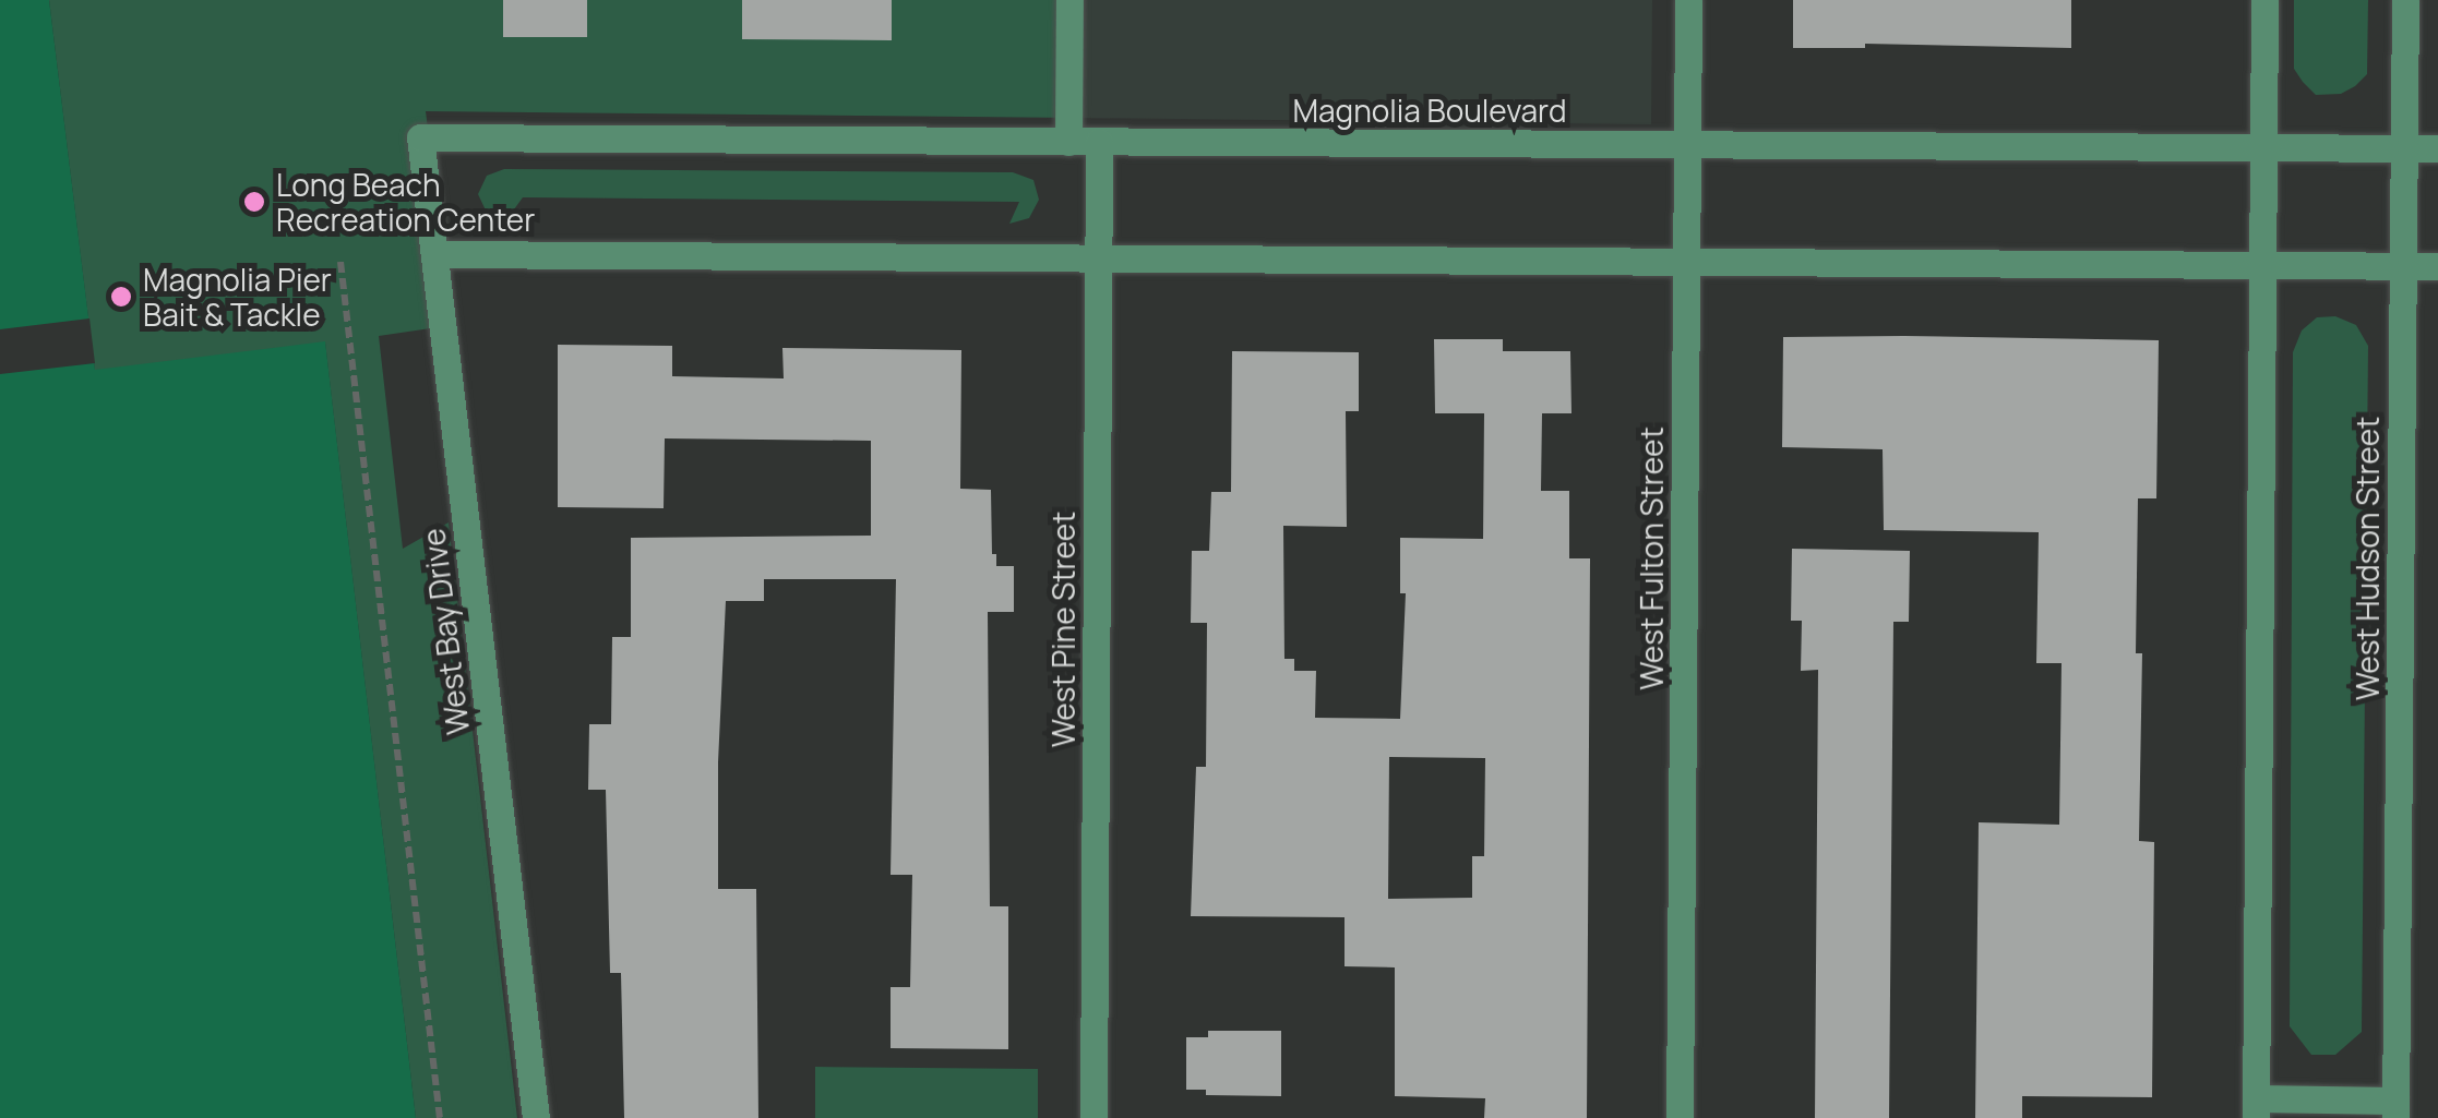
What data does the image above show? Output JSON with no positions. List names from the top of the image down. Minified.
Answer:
{"streets":{"street":["Magnolia Boulevard","West Fulton Street","West Hudson Street","West Pine Street","West Bay Drive"]},"crossings":[["Magnolia Boulevard","West Fulton Street"],["Magnolia Boulevard","West Hudson Street"],["Magnolia Boulevard","West Pine Street"],["Magnolia Boulevard","West Bay Drive"]],"places":["Long Beach Recreation Center","Magnolia Pier Bait & Tackle"]}
